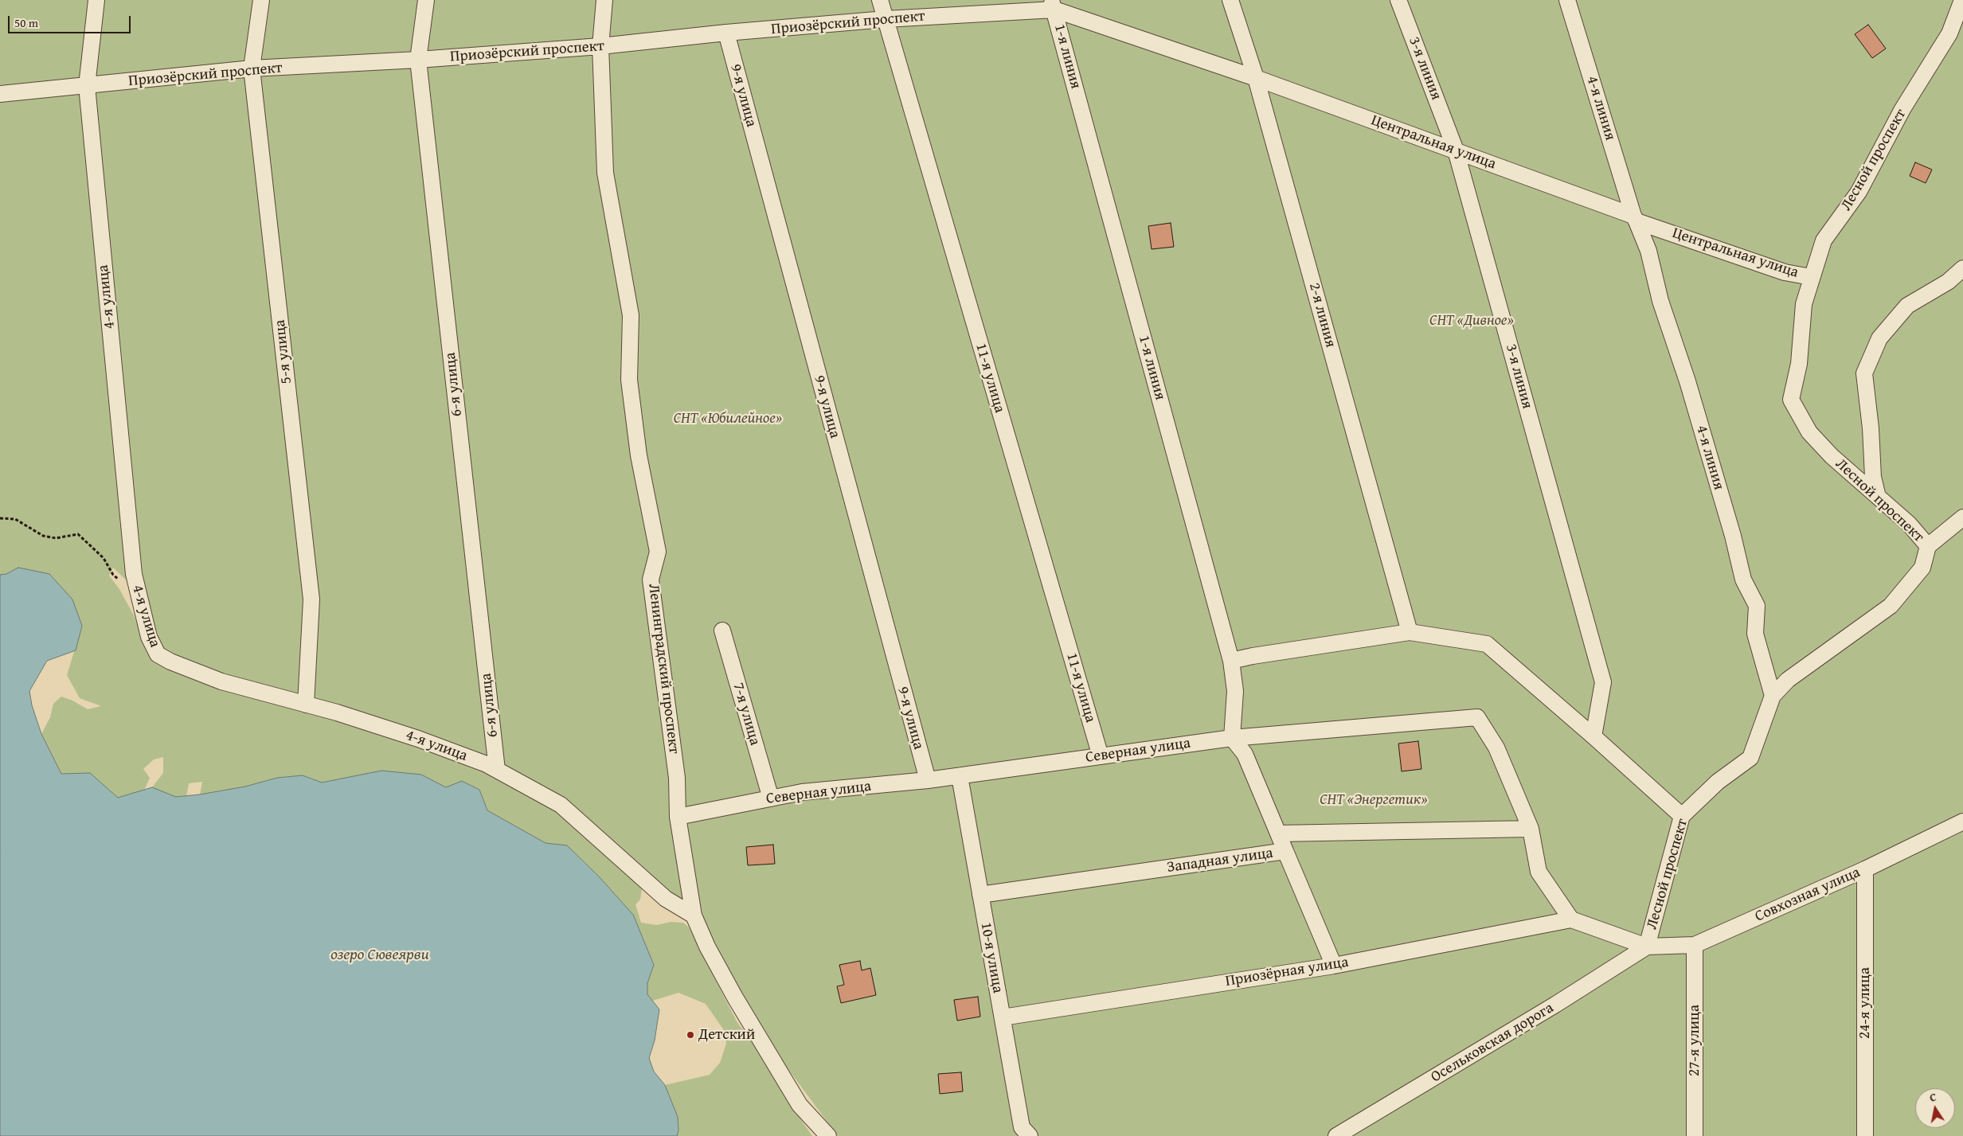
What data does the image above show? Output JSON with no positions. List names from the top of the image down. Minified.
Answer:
{"streets":{"street":["Приозёрский проспект","1-я линия","3-я линия","9-я улица","4-я линия","Центральная улица","Лесной проспект","4-я улица","2-я линия","5-я улица","11-я улица","6-я улица","Ленинградский проспект","7-я улица","Северная улица","Западная улица","Совхозная улица","10-я улица","Приозёрная улица","24-я улица","27-я улица","Осельковская дорога"]},"crossings":[["Приозёрский проспект","1-я линия"],["Приозёрский проспект","9-я улица"],["Приозёрский проспект","Центральная улица"],["Приозёрский проспект","4-я улица"],["Приозёрский проспект","5-я улица"],["Приозёрский проспект","11-я улица"],["Приозёрский проспект","6-я улица"],["Приозёрский проспект","Ленинградский проспект"],["1-я линия","Центральная улица"],["1-я линия","Северная улица"],["3-я линия","Центральная улица"],["9-я улица","Северная улица"],["4-я линия","Центральная улица"],["4-я линия","Лесной проспект"],["Центральная улица","Лесной проспект"],["Центральная улица","2-я линия"],["Лесной проспект","Совхозная улица"],["Лесной проспект","Осельковская дорога"],["4-я улица","5-я улица"],["4-я улица","6-я улица"],["4-я улица","Ленинградский проспект"],["11-я улица","Северная улица"],["Ленинградский проспект","Северная улица"],["7-я улица","Северная улица"],["Северная улица","Западная улица"],["Северная улица","10-я улица"],["Западная улица","10-я улица"],["Совхозная улица","24-я улица"],["Совхозная улица","27-я улица"],["Совхозная улица","Осельковская дорога"],["10-я улица","Приозёрная улица"]],"water":["озеро Сювеярви"],"parks":["СНТ «Дивное»","СНТ «Юбилейное»","СНТ «Энергетик»"],"places":["Детский"],"scale_bar":"50 m","north":"top"}
